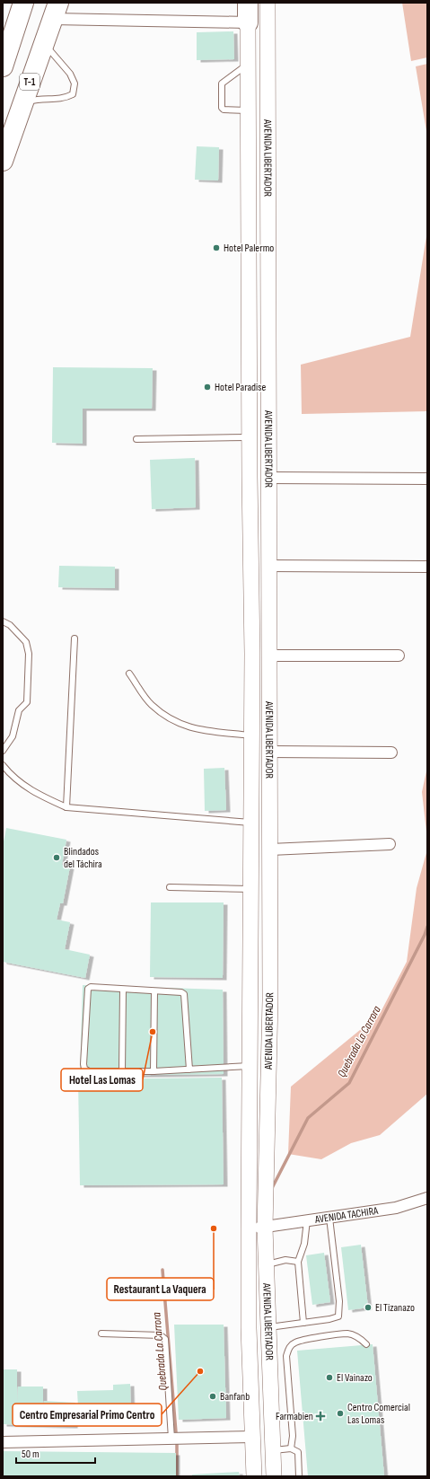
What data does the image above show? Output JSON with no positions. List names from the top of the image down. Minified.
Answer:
{"streets":{"highway":["T-1"],"main road":["AVENIDA LIBERTADOR"],"street":["AVENIDA TACHIRA"]},"crossings":[["AVENIDA LIBERTADOR","AVENIDA TACHIRA"]],"water":["Quebrada La Carrora"],"places":{"other":["Hotel Palermo","Hotel Paradise","Blindados del Táchira","Hotel Las Lomas","Restaurant La Vaquera","El Tizanazo","Centro Empresarial Primo Centro","El Vainazo","Banfanb","Centro Comercial Las Lomas"],"health":["Farmabien"]},"scale_bar":"50 m"}
